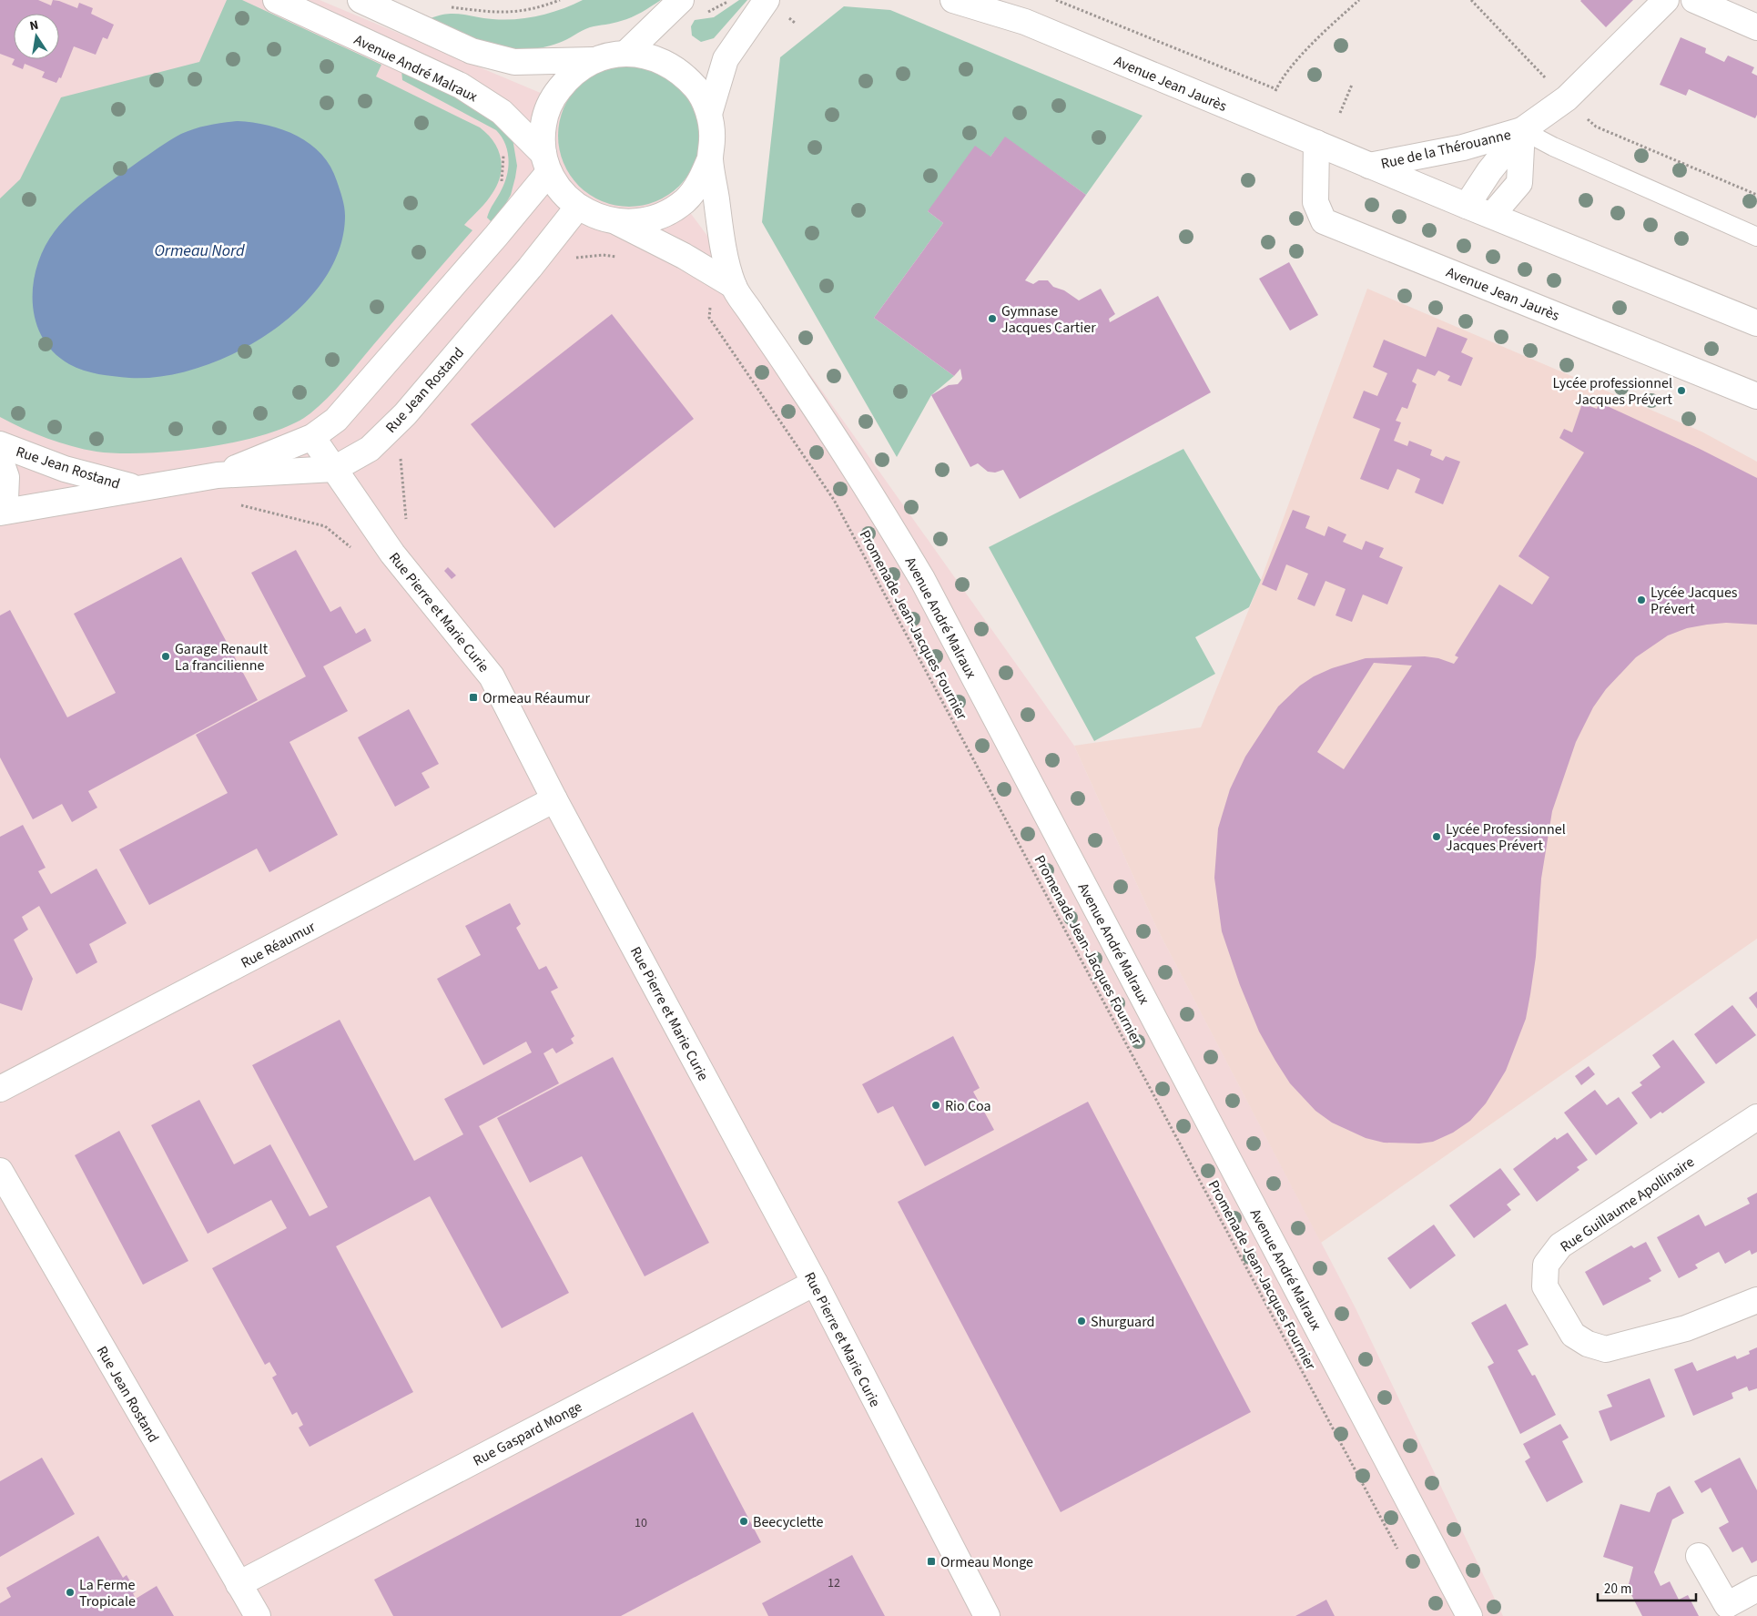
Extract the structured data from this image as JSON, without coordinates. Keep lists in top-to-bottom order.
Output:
{
  "streets": {
    "street": [
      "Avenue André Malraux",
      "Avenue Jean Jaurès",
      "Rue de la Thérouanne",
      "Rue Jean Rostand",
      "Rue Pierre et Marie Curie",
      "Rue Réaumur",
      "Rue Guillaume Apollinaire",
      "Rue Gaspard Monge"
    ],
    "path": ["Promenade Jean-Jacques Fournier"]
  },
  "crossings": [
    ["Avenue André Malraux", "Rue Jean Rostand"],
    ["Avenue Jean Jaurès", "Rue de la Thérouanne"],
    ["Rue Jean Rostand", "Rue Pierre et Marie Curie"],
    ["Rue Jean Rostand", "Rue Gaspard Monge"],
    ["Rue Pierre et Marie Curie", "Rue Réaumur"],
    ["Rue Pierre et Marie Curie", "Rue Gaspard Monge"]
  ],
  "water": ["Ormeau Nord"],
  "places": {
    "other": [
      "Gymnase Jacques Cartier",
      "Lycée professionnel Jacques Prévert",
      "Lycée Jacques Prévert",
      "Garage Renault La francilienne",
      "Lycée Professionnel Jacques Prévert",
      "Rio Coa",
      "Shurguard",
      "Beecyclette",
      "La Ferme Tropicale"
    ],
    "transit": ["Ormeau Réaumur", "Ormeau Monge"]
  },
  "house_numbers": ["10", "12"],
  "scale_bar": "20 m",
  "north": "top"
}
